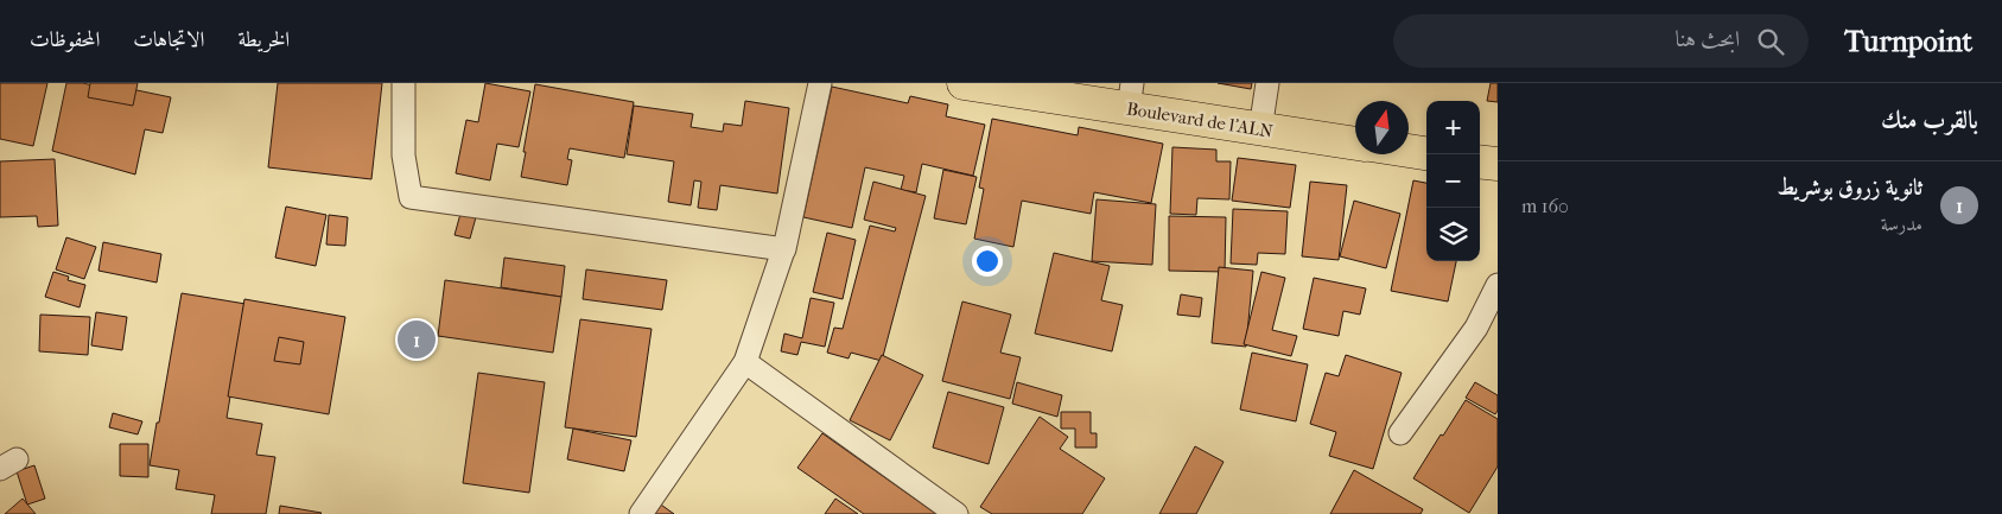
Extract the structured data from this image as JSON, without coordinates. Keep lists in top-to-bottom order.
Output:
{
  "streets": {
    "main road": ["Boulevard de l'ALN"]
  },
  "north": "top",
  "page": {
    "header": "Turnpoint",
    "search": "ابحث هنا",
    "nav": ["الخريطة", "الاتجاهات", "المحفوظات"],
    "heading": "بالقرب منك",
    "map_buttons": ["+", "−"],
    "list": [
      {
        "mark": "1",
        "name": "ثانوية زروق بوشريط",
        "note": "مدرسة",
        "value": "160 m"
      }
    ],
    "pins": "1"
  }
}
